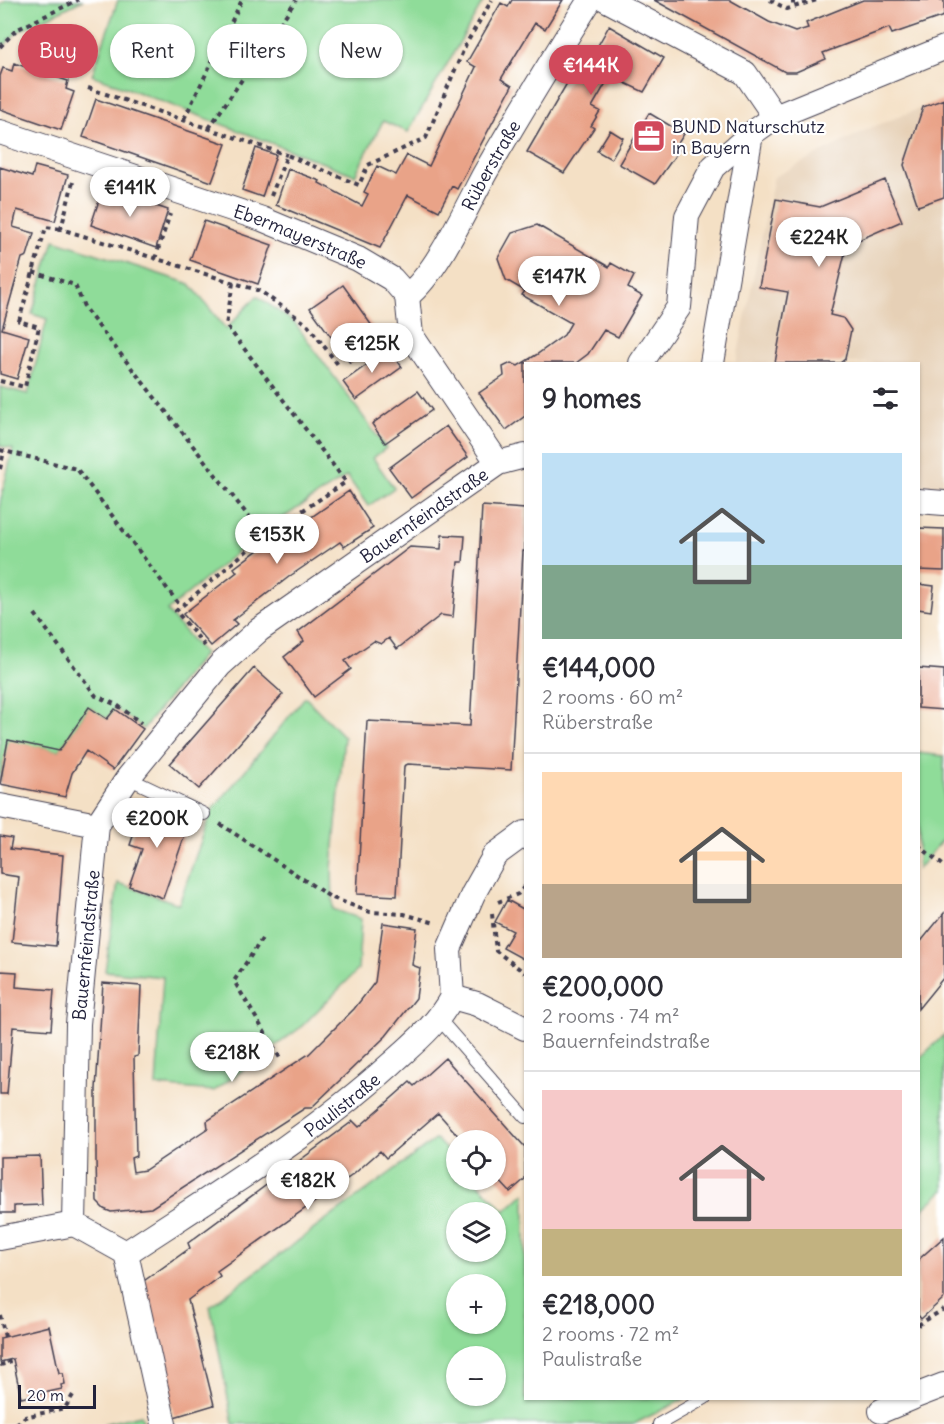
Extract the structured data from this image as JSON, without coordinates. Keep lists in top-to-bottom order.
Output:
{
  "streets": {
    "street": [
      "Rüberstraße",
      "Ebermayerstraße",
      "Bauernfeindstraße",
      "Paulistraße"
    ]
  },
  "crossings": [
    ["Rüberstraße", "Ebermayerstraße"]
  ],
  "places": {
    "office": ["BUND Naturschutz in Bayern"]
  },
  "scale_bar": "20 m",
  "page": {
    "chip": [
      "Buy",
      "Rent",
      "Filters",
      "New"
    ],
    "price": [
      "€144K",
      "€141K",
      "€224K",
      "€147K",
      "€125K",
      "€153K",
      "€200K",
      "€218K",
      "€182K"
    ],
    "heading": "9 homes",
    "list": [
      {
        "name": "€144,000",
        "note": "2 rooms · 60 m² · Rüberstraße"
      },
      {
        "name": "€200,000",
        "note": "2 rooms · 74 m² · Bauernfeindstraße"
      },
      {
        "name": "€218,000",
        "note": "2 rooms · 72 m² · Paulistraße"
      }
    ],
    "map_buttons": ["+", "−"],
    "scale": "20 m"
  }
}
